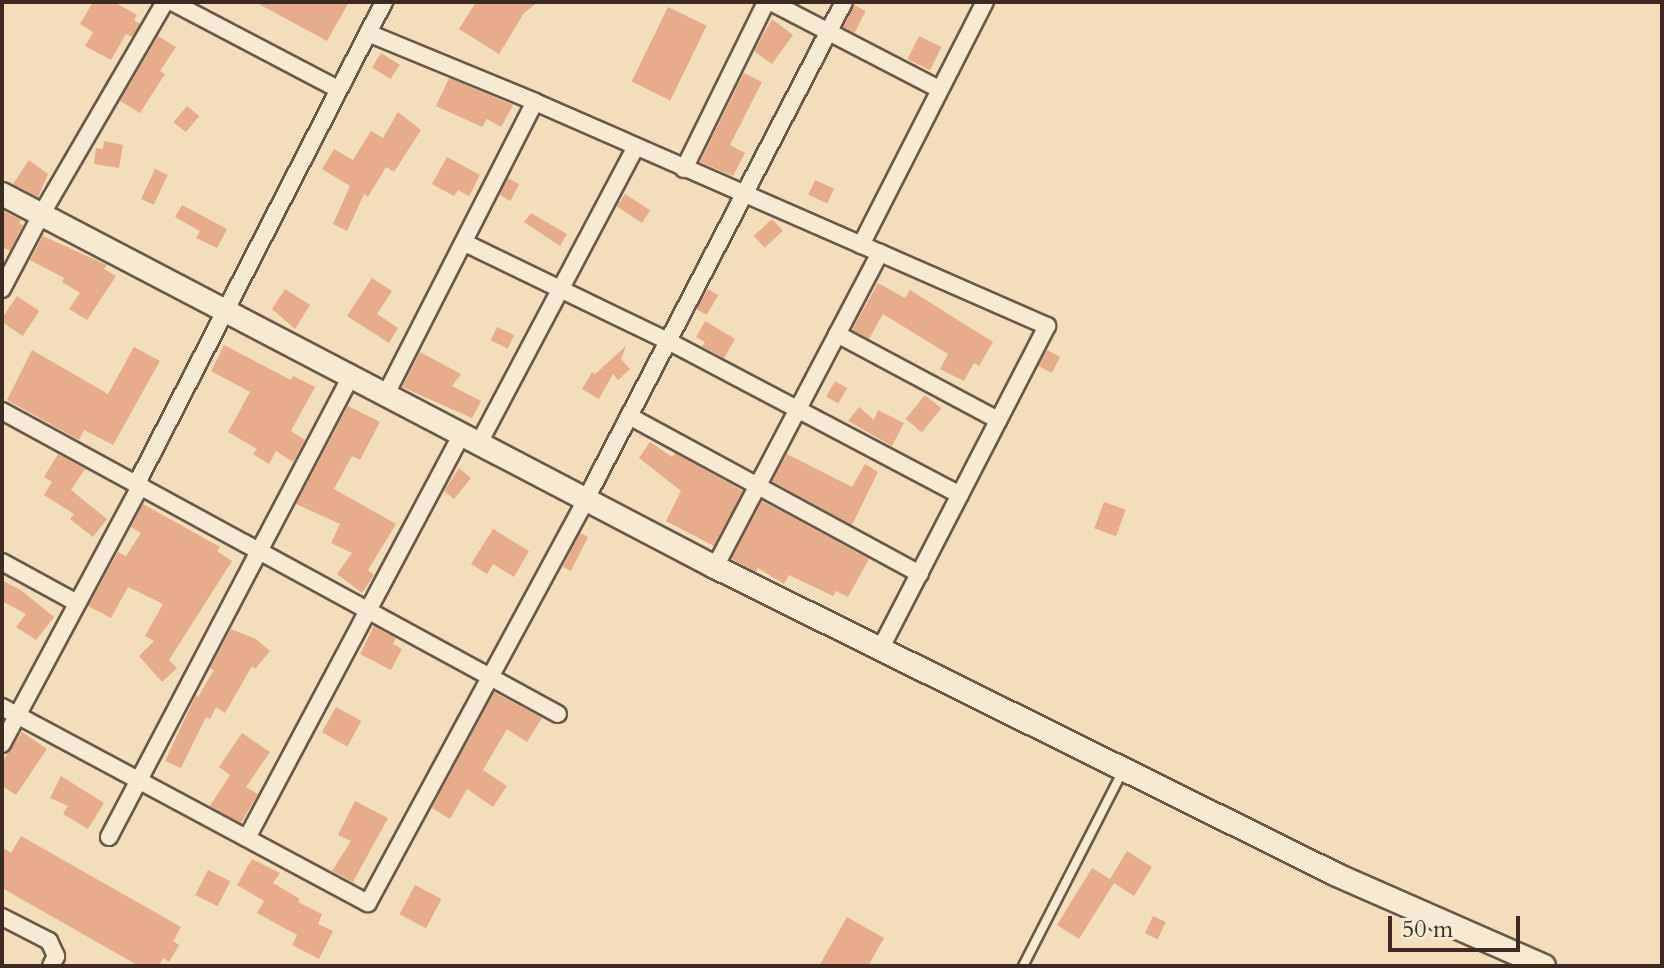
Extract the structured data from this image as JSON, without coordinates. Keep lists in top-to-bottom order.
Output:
{
  "scale_bar": "50 m"
}
